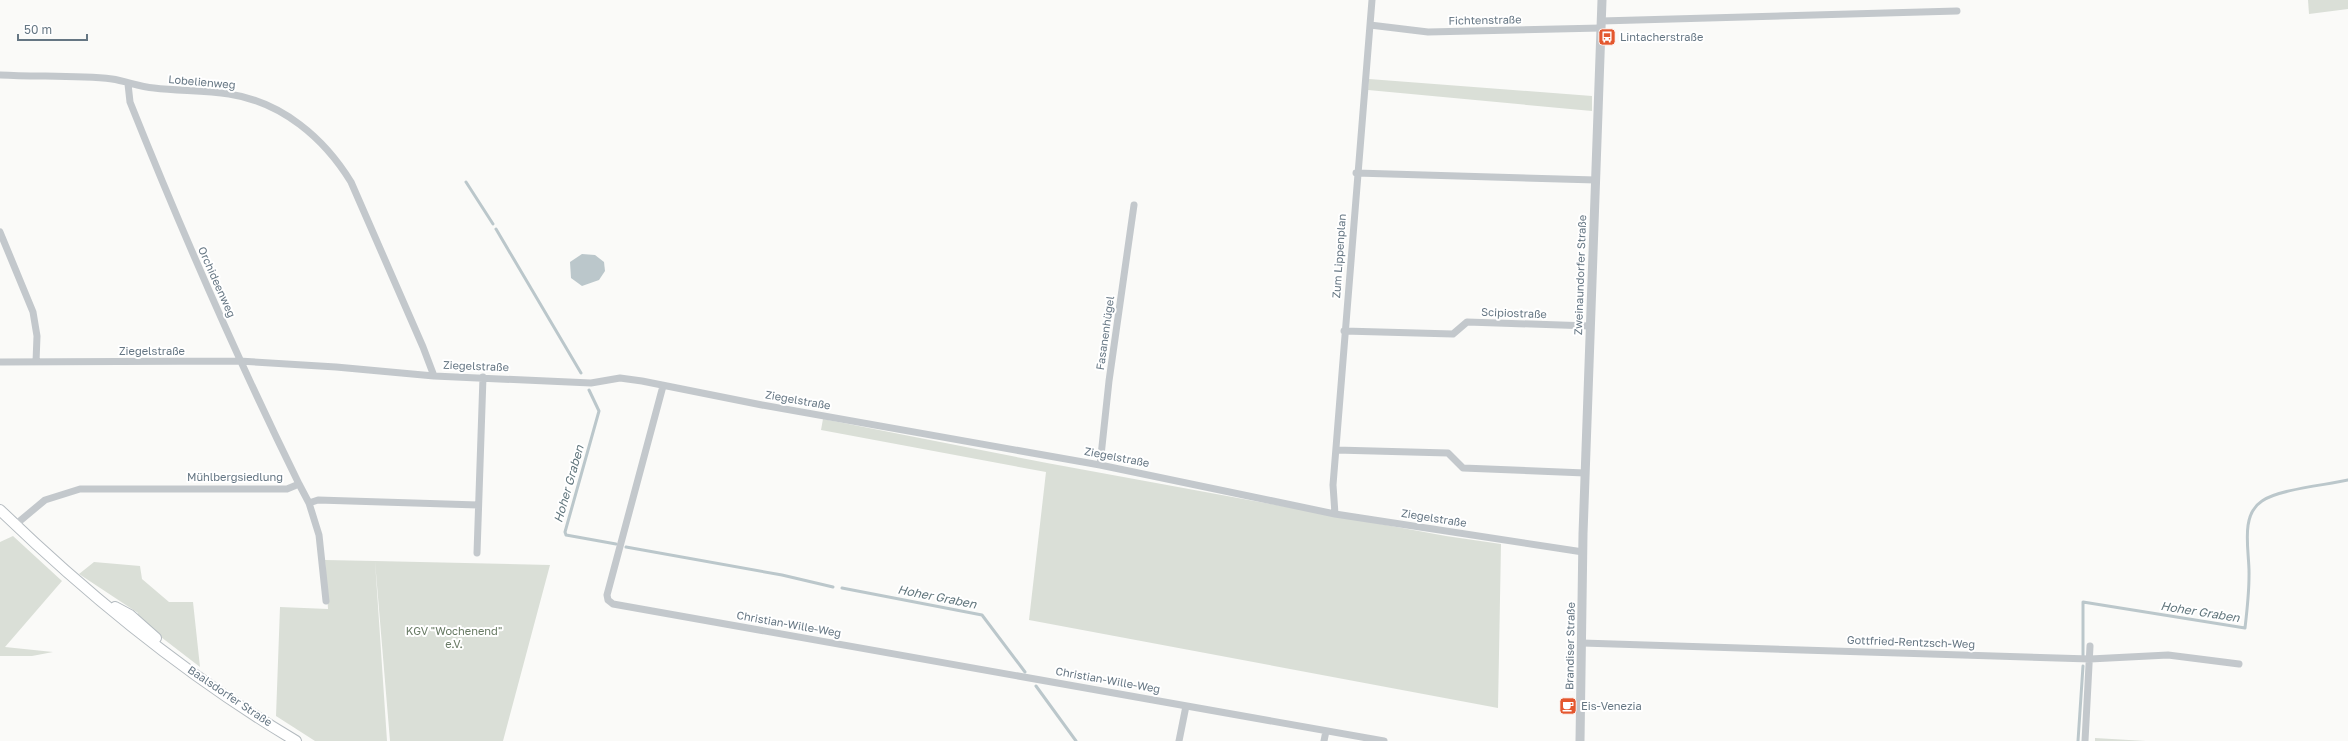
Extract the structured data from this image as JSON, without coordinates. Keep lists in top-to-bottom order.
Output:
{
  "streets": {
    "main road": ["Baalsdorfer Straße"],
    "street": [
      "Fichtenstraße",
      "Lobelienweg",
      "Zum Lippenplan",
      "Zweinaundorfer Straße",
      "Orchideenweg",
      "Scipiostraße",
      "Fasanenhügel",
      "Ziegelstraße",
      "Mühlbergsiedlung",
      "Christian-Wille-Weg",
      "Gottfried-Rentzsch-Weg",
      "Brandiser Straße"
    ]
  },
  "crossings": [
    ["Fichtenstraße", "Zum Lippenplan"],
    ["Fichtenstraße", "Zweinaundorfer Straße"],
    ["Lobelienweg", "Orchideenweg"],
    ["Lobelienweg", "Ziegelstraße"],
    ["Zum Lippenplan", "Scipiostraße"],
    ["Zum Lippenplan", "Ziegelstraße"],
    ["Zweinaundorfer Straße", "Scipiostraße"],
    ["Zweinaundorfer Straße", "Ziegelstraße"],
    ["Zweinaundorfer Straße", "Brandiser Straße"],
    ["Orchideenweg", "Ziegelstraße"],
    ["Orchideenweg", "Mühlbergsiedlung"],
    ["Fasanenhügel", "Ziegelstraße"],
    ["Ziegelstraße", "Christian-Wille-Weg"],
    ["Ziegelstraße", "Brandiser Straße"],
    ["Mühlbergsiedlung", "Baalsdorfer Straße"],
    ["Gottfried-Rentzsch-Weg", "Brandiser Straße"]
  ],
  "water": ["Hoher Graben"],
  "parks": ["KGV \"Wochenend\" e.V."],
  "places": {
    "bus stop": ["Lintacherstraße"],
    "cafe": ["Eis-Venezia"]
  },
  "scale_bar": "50 m"
}
